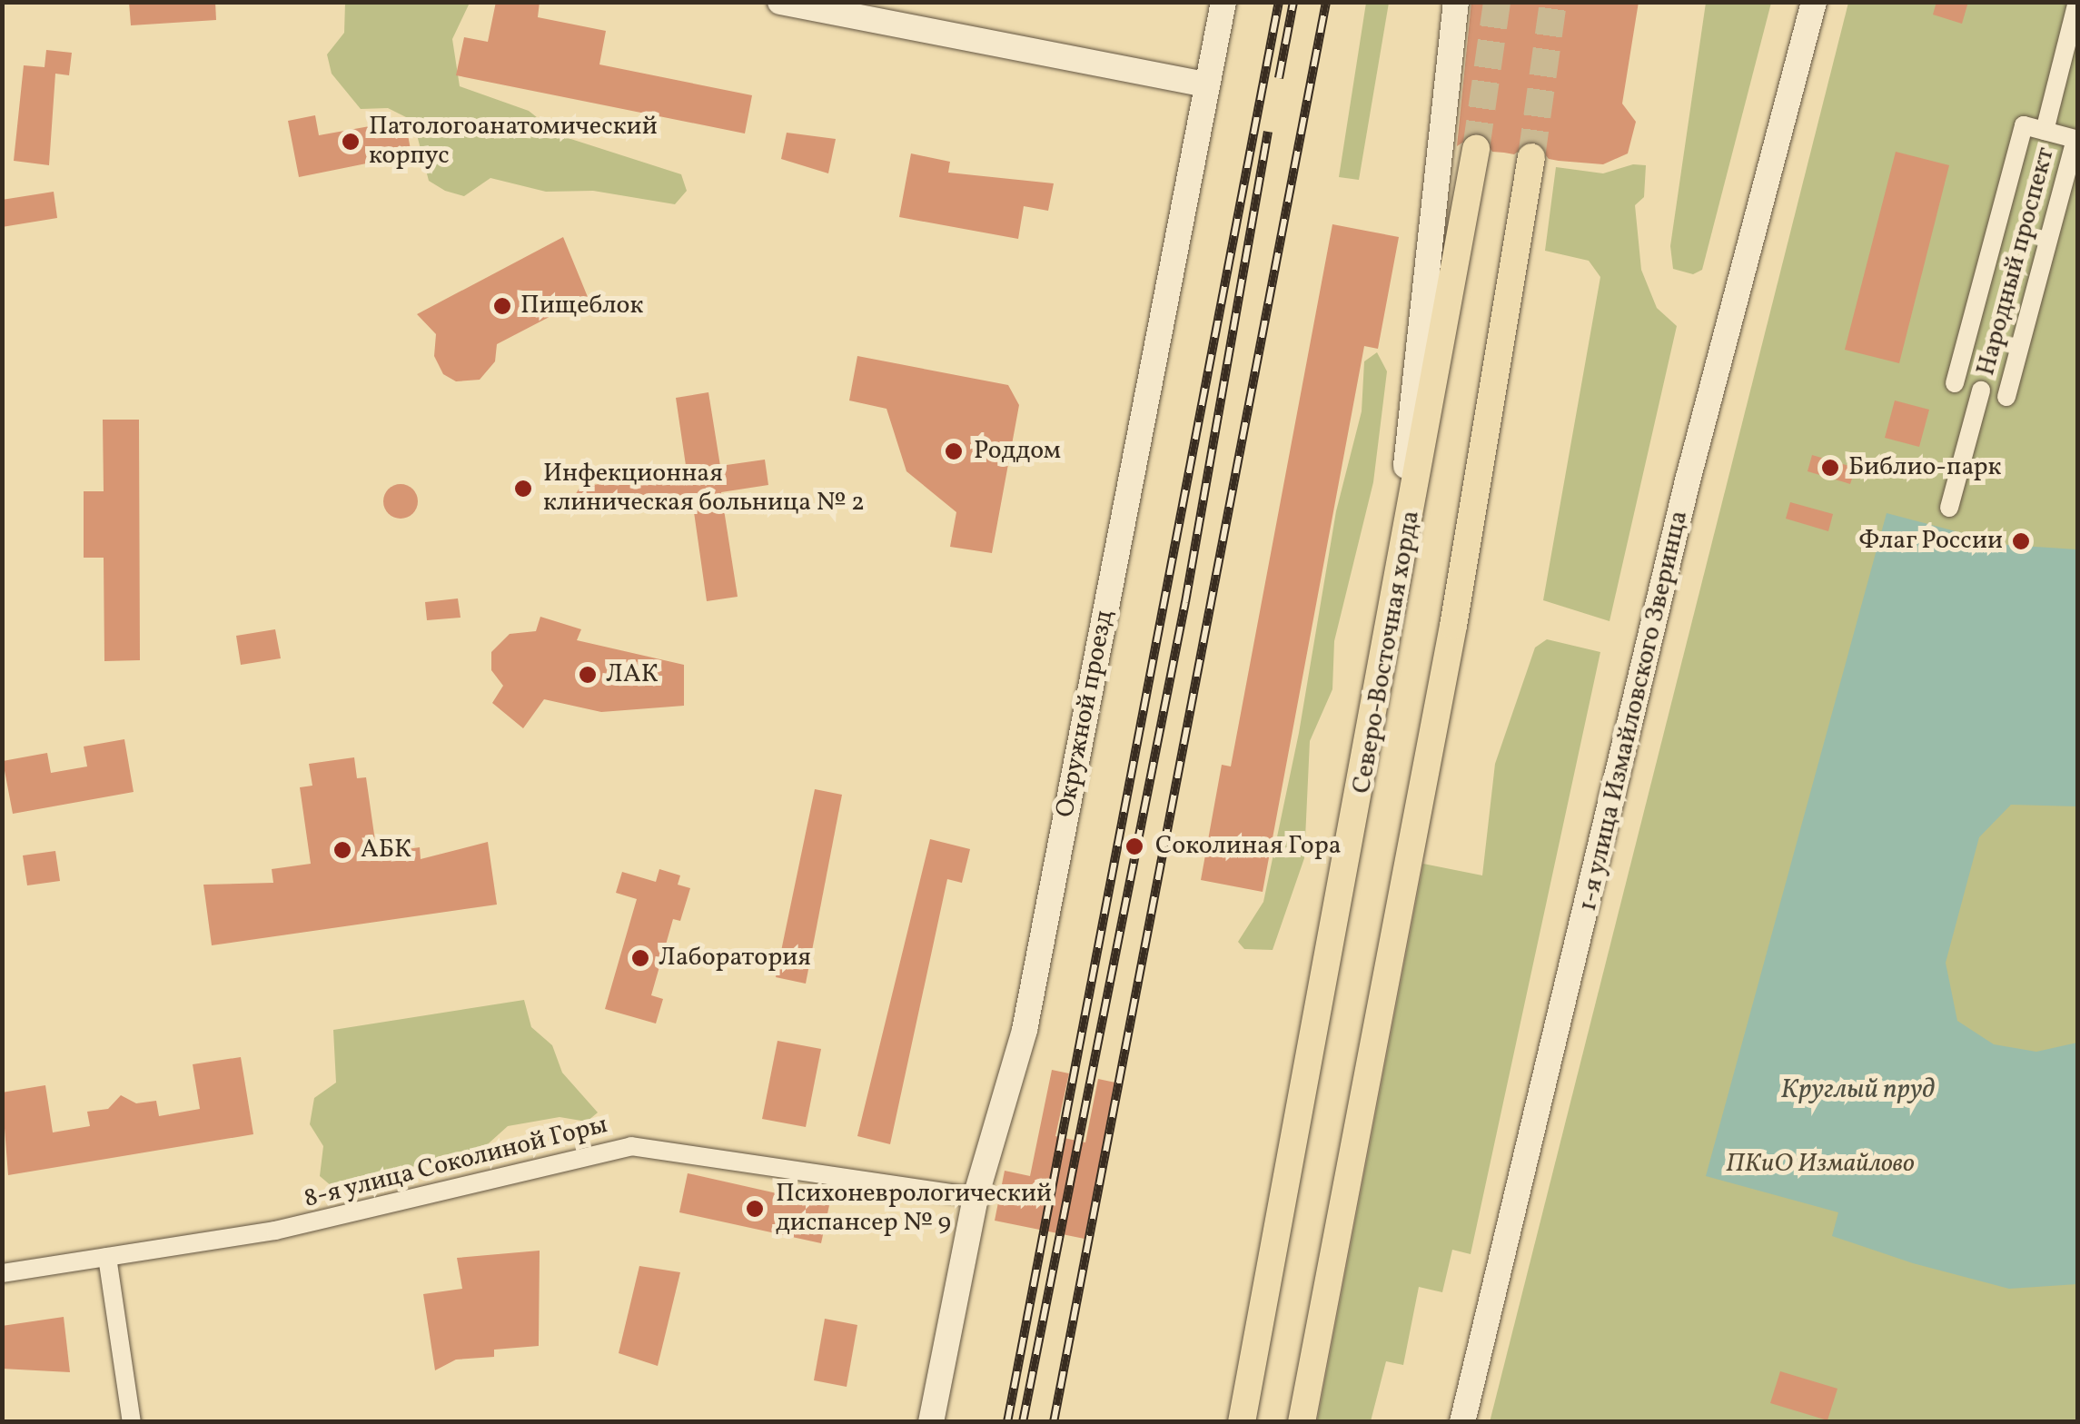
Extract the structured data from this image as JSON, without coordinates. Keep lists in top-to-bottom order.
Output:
{
  "streets": {
    "main road": ["Северо-Восточная хорда"],
    "street": [
      "Народный проспект",
      "1-я улица Измайловского Зверинца",
      "Окружной проезд",
      "8-я улица Соколиной Горы"
    ]
  },
  "crossings": [
    ["Окружной проезд", "8-я улица Соколиной Горы"]
  ],
  "water": ["Круглый пруд"],
  "parks": ["ПКиО Измайлово"],
  "places": [
    "Патологоанатомический корпус",
    "Пищеблок",
    "Роддом",
    "Библио-парк",
    "Инфекционная клиническая больница № 2",
    "Флаг России",
    "ЛАК",
    "Соколиная Гора",
    "АБК",
    "Лаборатория",
    "Психоневрологический диспансер № 9"
  ]
}
